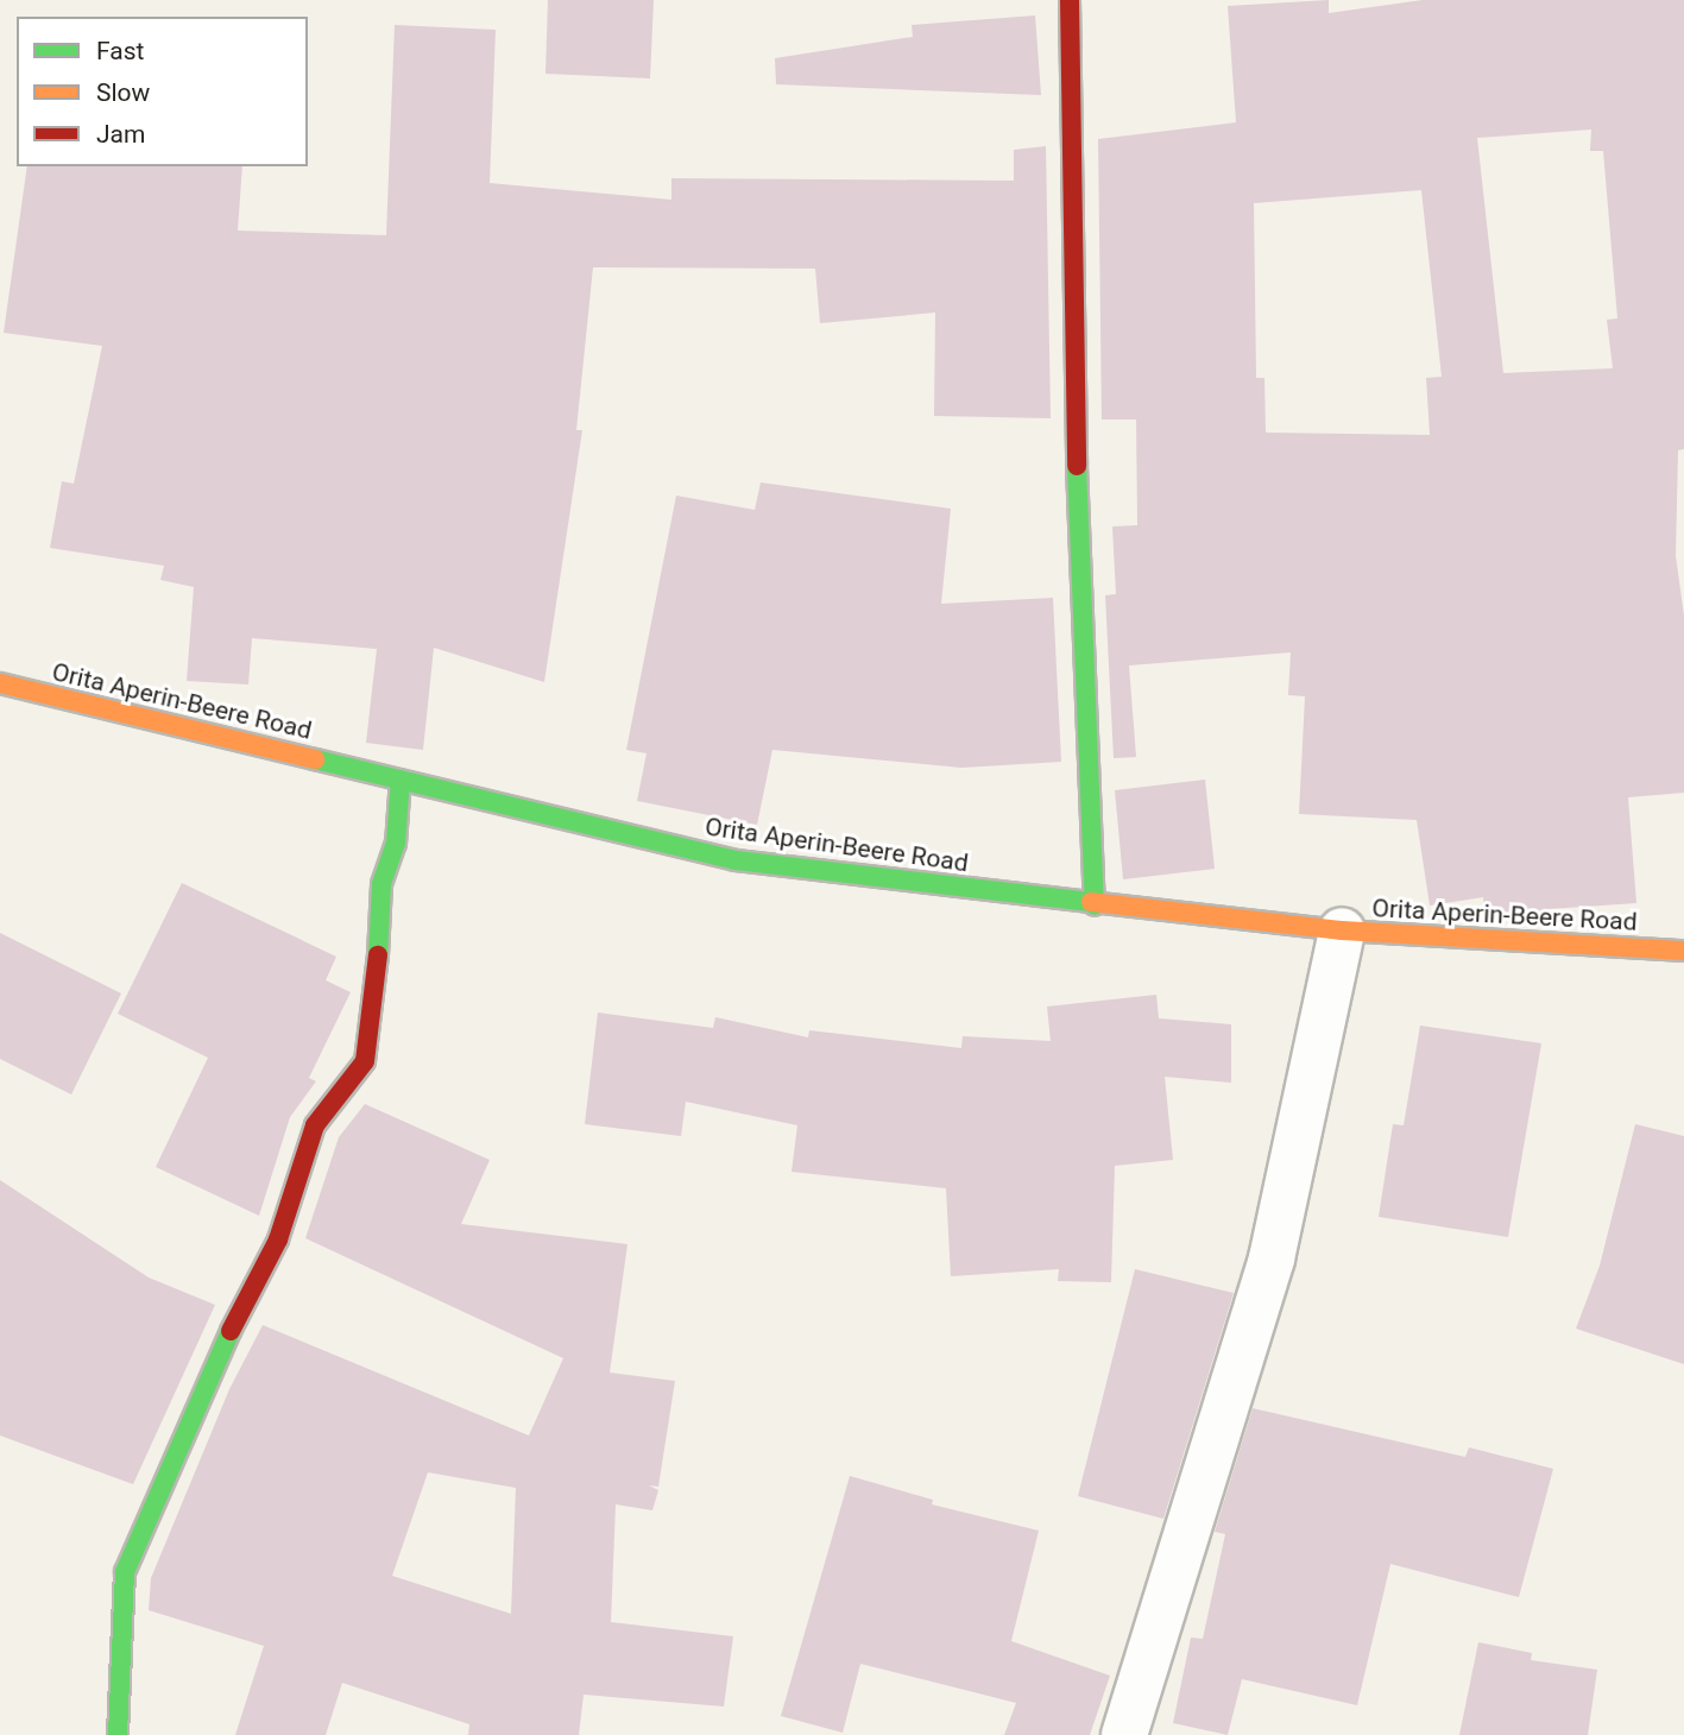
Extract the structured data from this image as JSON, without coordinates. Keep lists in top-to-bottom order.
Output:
{
  "streets": {
    "street": ["Orita Aperin-Beere Road"]
  },
  "legend": ["Fast", "Slow", "Jam"]
}
